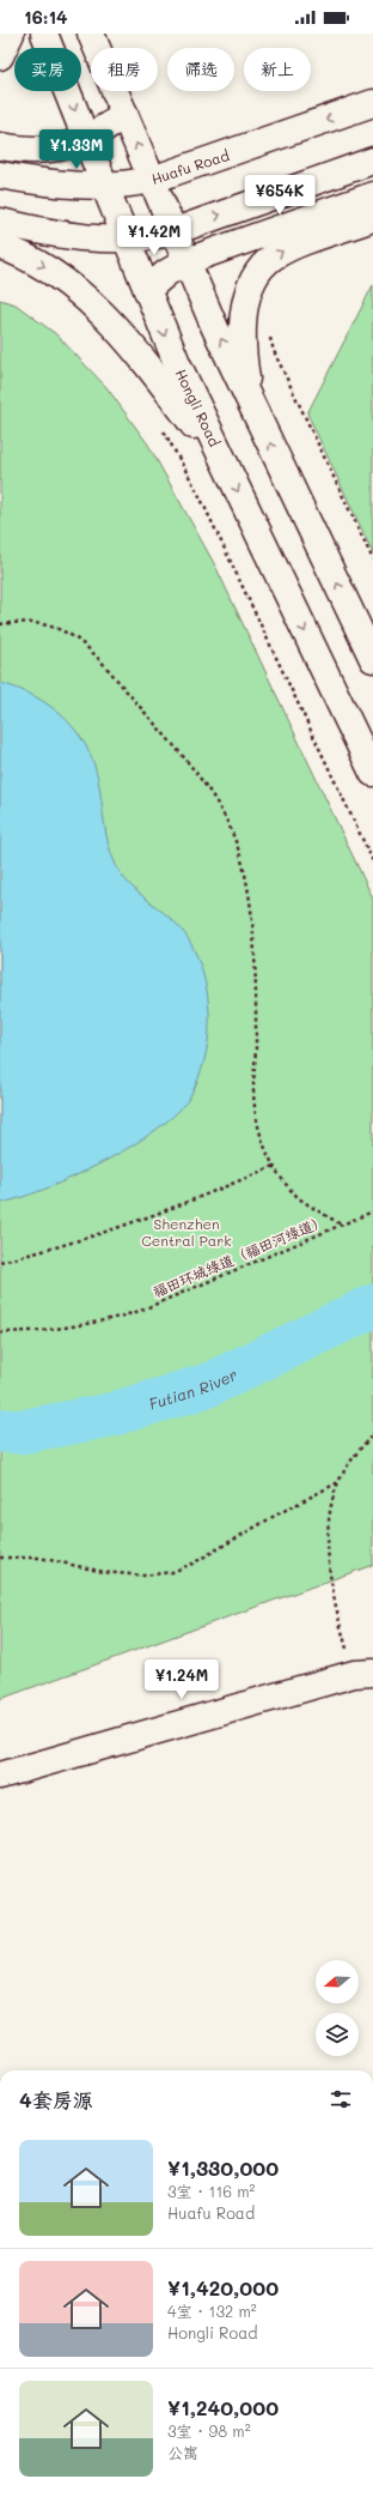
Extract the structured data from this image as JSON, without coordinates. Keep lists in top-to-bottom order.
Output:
{
  "streets": {
    "main road": ["Huafu Road", "Hongli Road"],
    "path": ["福田环城绿道（福田河绿道）"]
  },
  "crossings": [
    ["Huafu Road", "Hongli Road"]
  ],
  "water": ["Futian River"],
  "parks": ["Shenzhen Central Park"],
  "north": "left",
  "page": {
    "status": "16:14",
    "chip": [
      "买房",
      "租房",
      "筛选",
      "新上"
    ],
    "price": [
      "¥1.33M",
      "¥654K",
      "¥1.42M",
      "¥1.24M"
    ],
    "heading": "4套房源",
    "list": [
      {
        "name": "¥1,330,000",
        "note": "3室 · 116 m² · Huafu Road"
      },
      {
        "name": "¥1,420,000",
        "note": "4室 · 132 m² · Hongli Road"
      },
      {
        "name": "¥1,240,000",
        "note": "3室 · 98 m² · 公寓"
      }
    ]
  }
}
